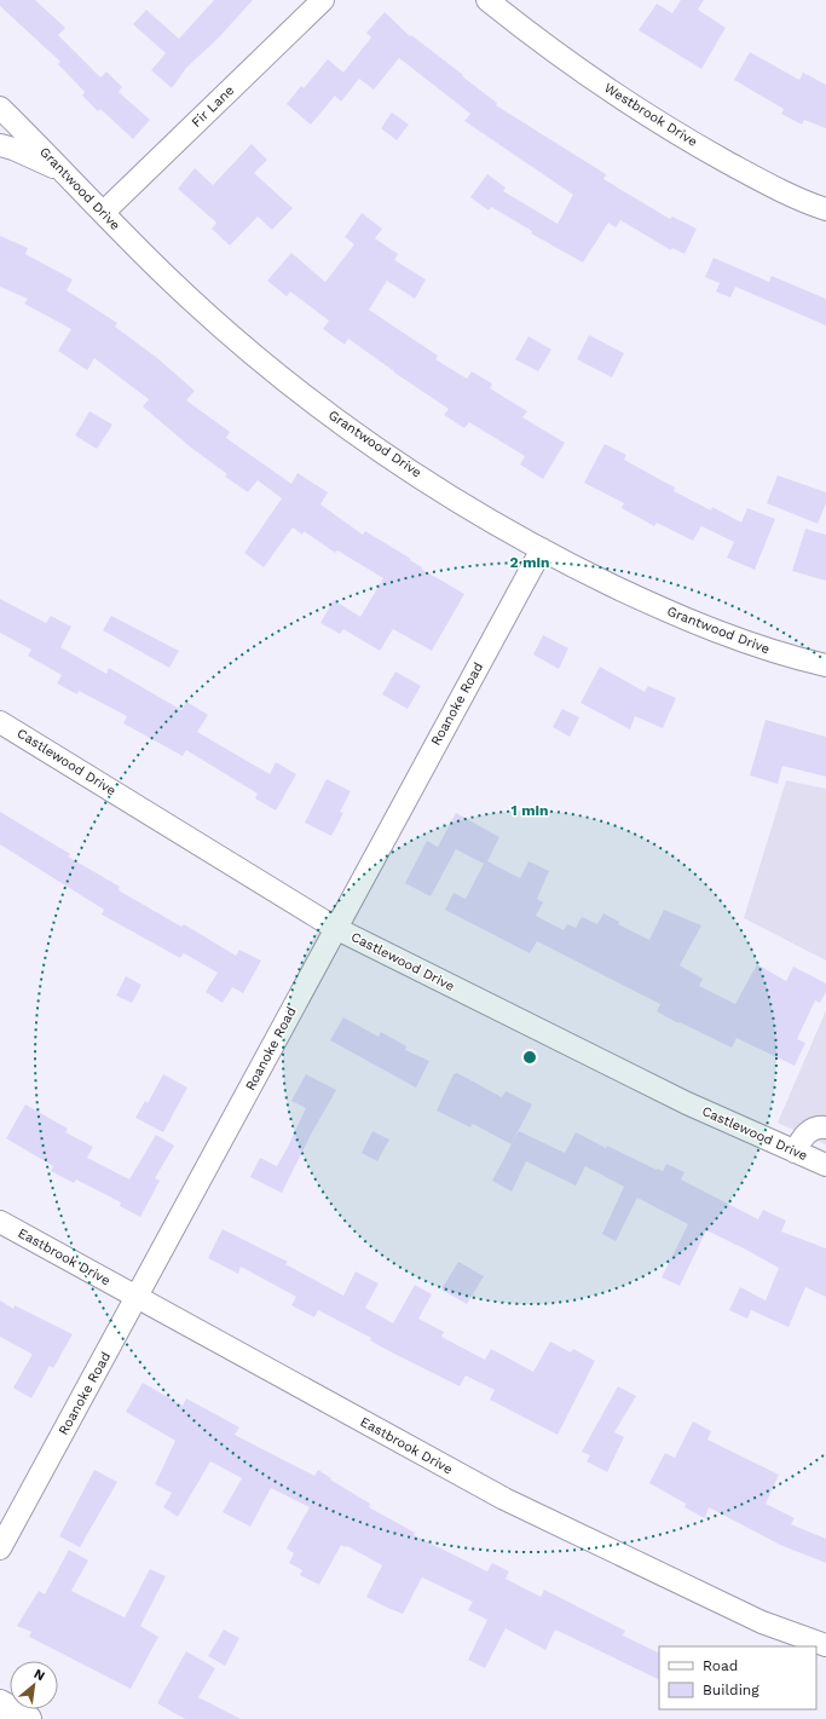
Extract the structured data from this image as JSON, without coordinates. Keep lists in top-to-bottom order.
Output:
{
  "streets": {
    "street": [
      "Fir Lane",
      "Westbrook Drive",
      "Grantwood Drive",
      "Roanoke Road",
      "Castlewood Drive",
      "Eastbrook Drive"
    ]
  },
  "crossings": [
    ["Fir Lane", "Grantwood Drive"],
    ["Grantwood Drive", "Roanoke Road"],
    ["Roanoke Road", "Castlewood Drive"],
    ["Roanoke Road", "Eastbrook Drive"]
  ],
  "legend": ["Road", "Building"],
  "north": "top right",
  "rings": ["2 min", "1 min"]
}
